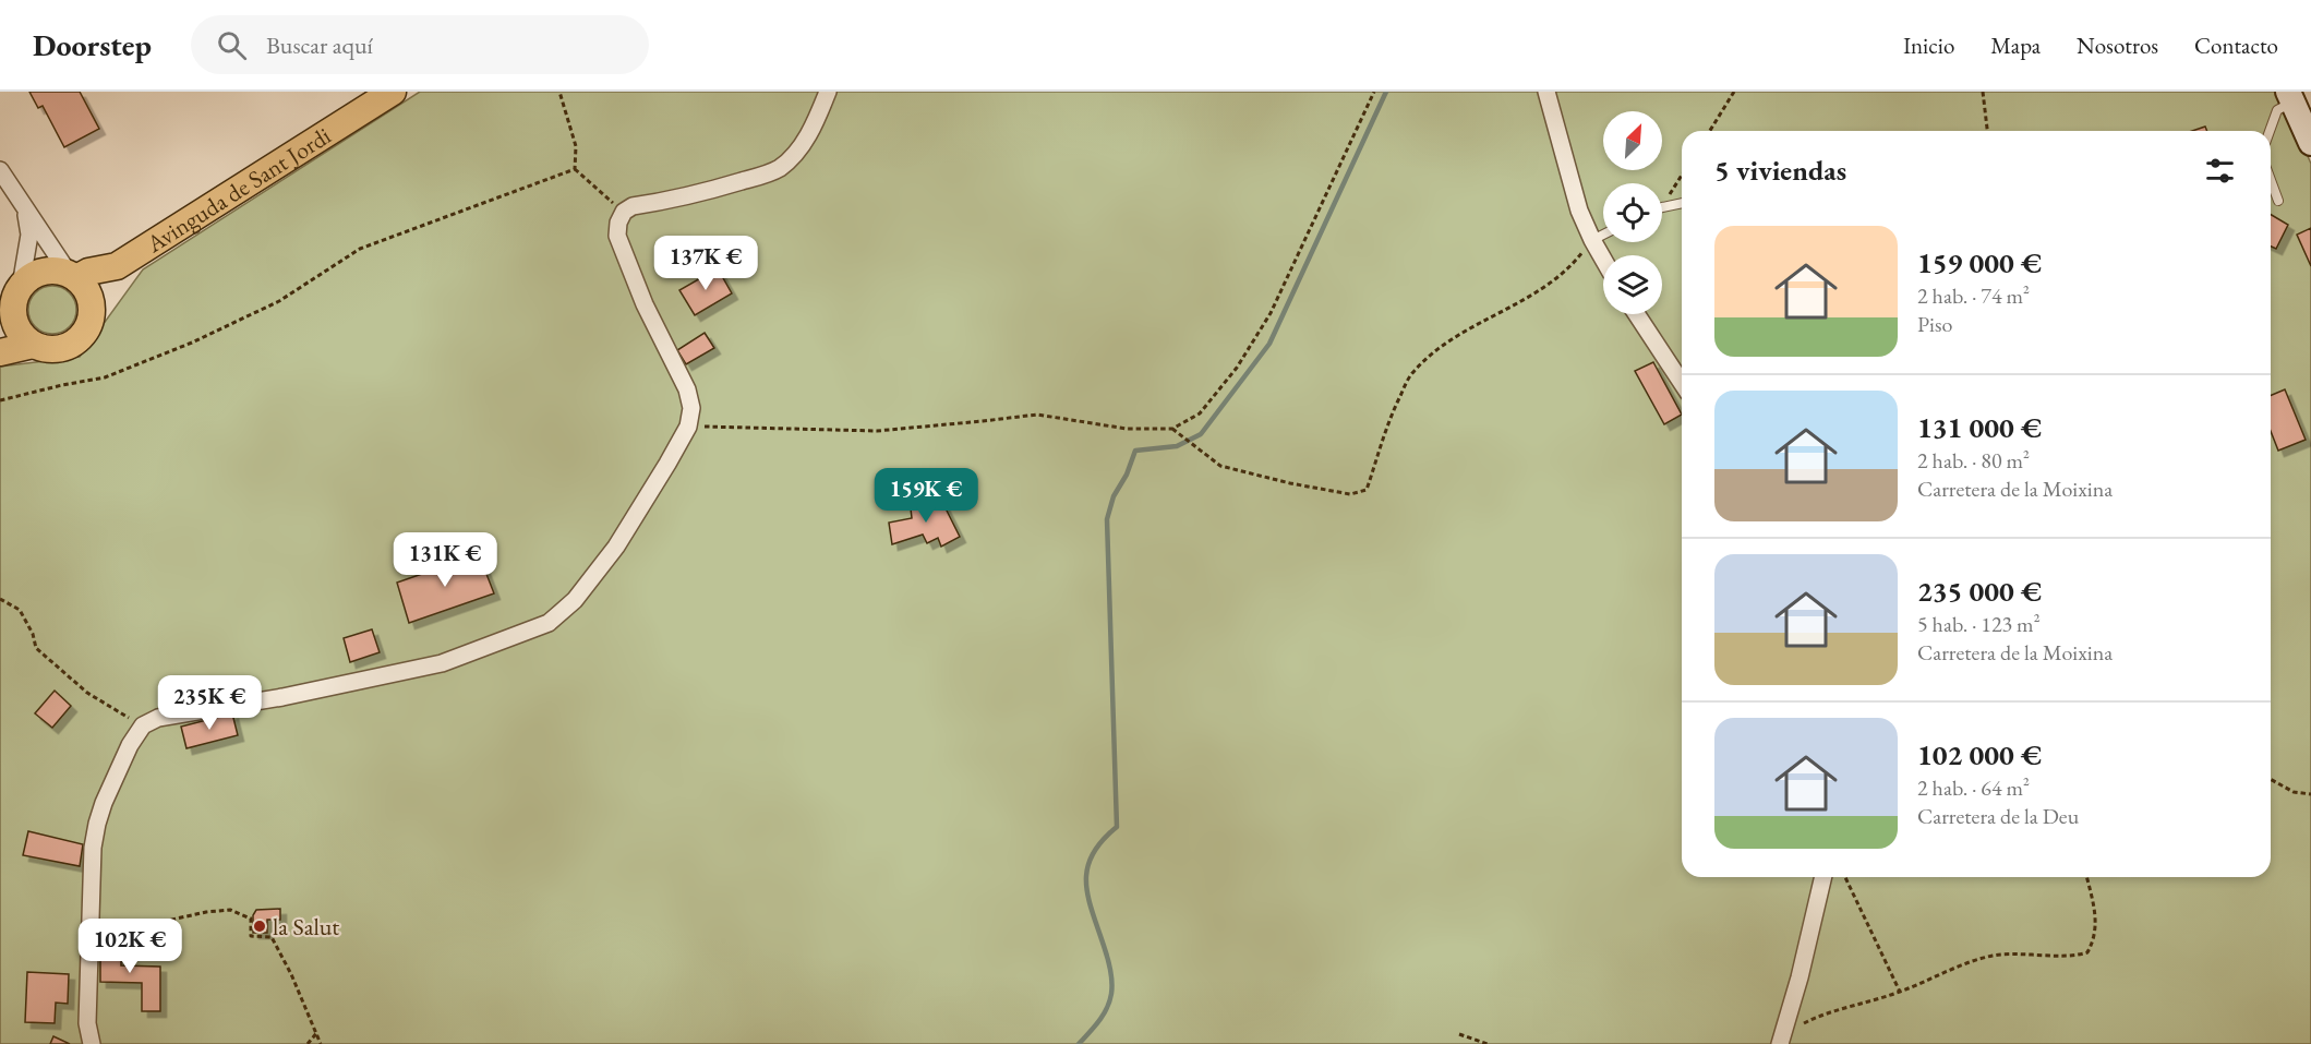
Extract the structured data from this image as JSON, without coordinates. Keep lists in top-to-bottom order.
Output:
{
  "streets": {
    "main road": ["Avinguda de Sant Jordi"]
  },
  "places": ["la Salut"],
  "north": "top right",
  "page": {
    "header": "Doorstep",
    "search": "Buscar aquí",
    "nav": [
      "Inicio",
      "Mapa",
      "Nosotros",
      "Contacto"
    ],
    "heading": "5 viviendas",
    "list": [
      {
        "name": "159 000 €",
        "note": "2 hab. · 74 m² · Piso"
      },
      {
        "name": "131 000 €",
        "note": "2 hab. · 80 m² · Carretera de la Moixina"
      },
      {
        "name": "235 000 €",
        "note": "5 hab. · 123 m² · Carretera de la Moixina"
      },
      {
        "name": "102 000 €",
        "note": "2 hab. · 64 m² · Carretera de la Deu"
      }
    ],
    "price": [
      "137K €",
      "159K €",
      "131K €",
      "235K €",
      "102K €"
    ]
  }
}
